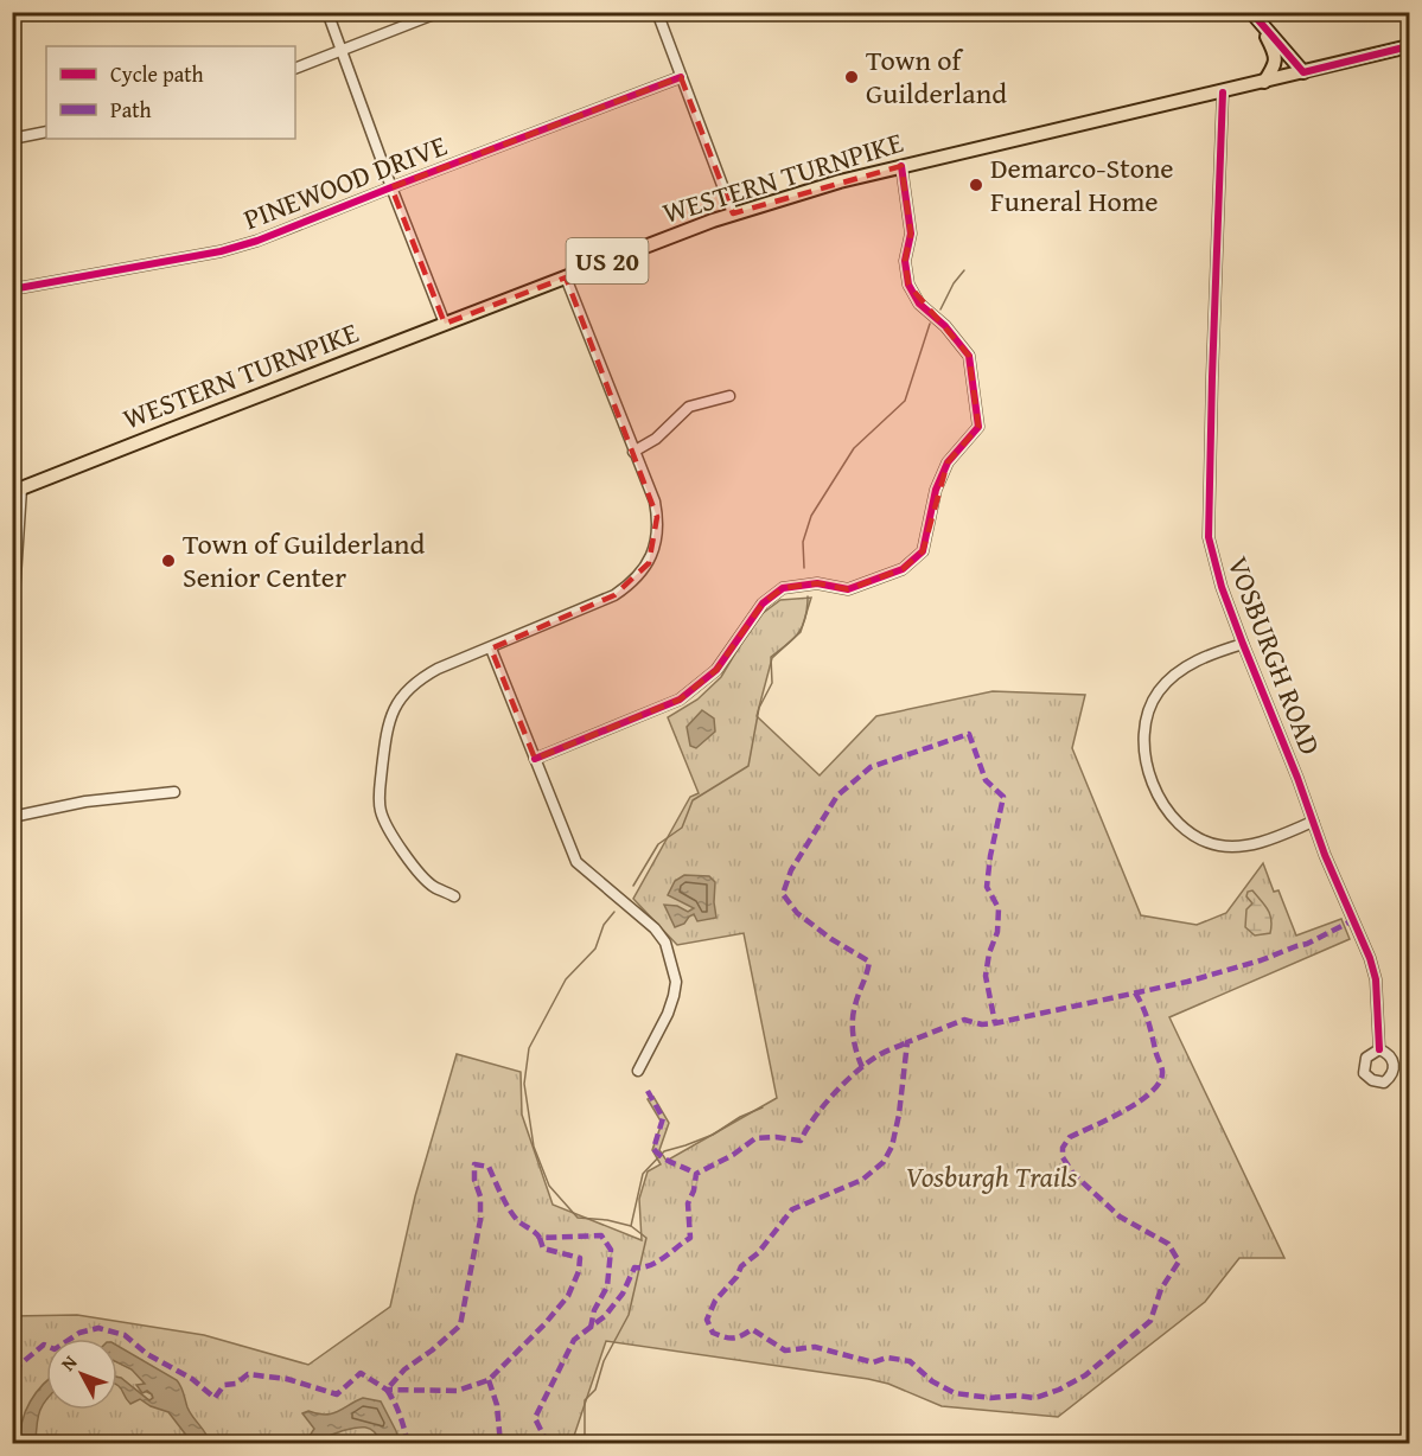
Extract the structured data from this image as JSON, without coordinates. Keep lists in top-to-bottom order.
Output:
{
  "streets": {
    "main road": ["WESTERN TURNPIKE", "US 20"],
    "street": ["PINEWOOD DRIVE", "VOSBURGH ROAD"]
  },
  "crossings": [
    ["WESTERN TURNPIKE", "US 20"],
    ["WESTERN TURNPIKE", "VOSBURGH ROAD"],
    ["US 20", "VOSBURGH ROAD"]
  ],
  "parks": ["Vosburgh Trails"],
  "places": ["Town of Guilderland", "Demarco-Stone Funeral Home", "Town of Guilderland Senior Center"],
  "legend": ["Cycle path", "Path"],
  "north": "top left"
}
